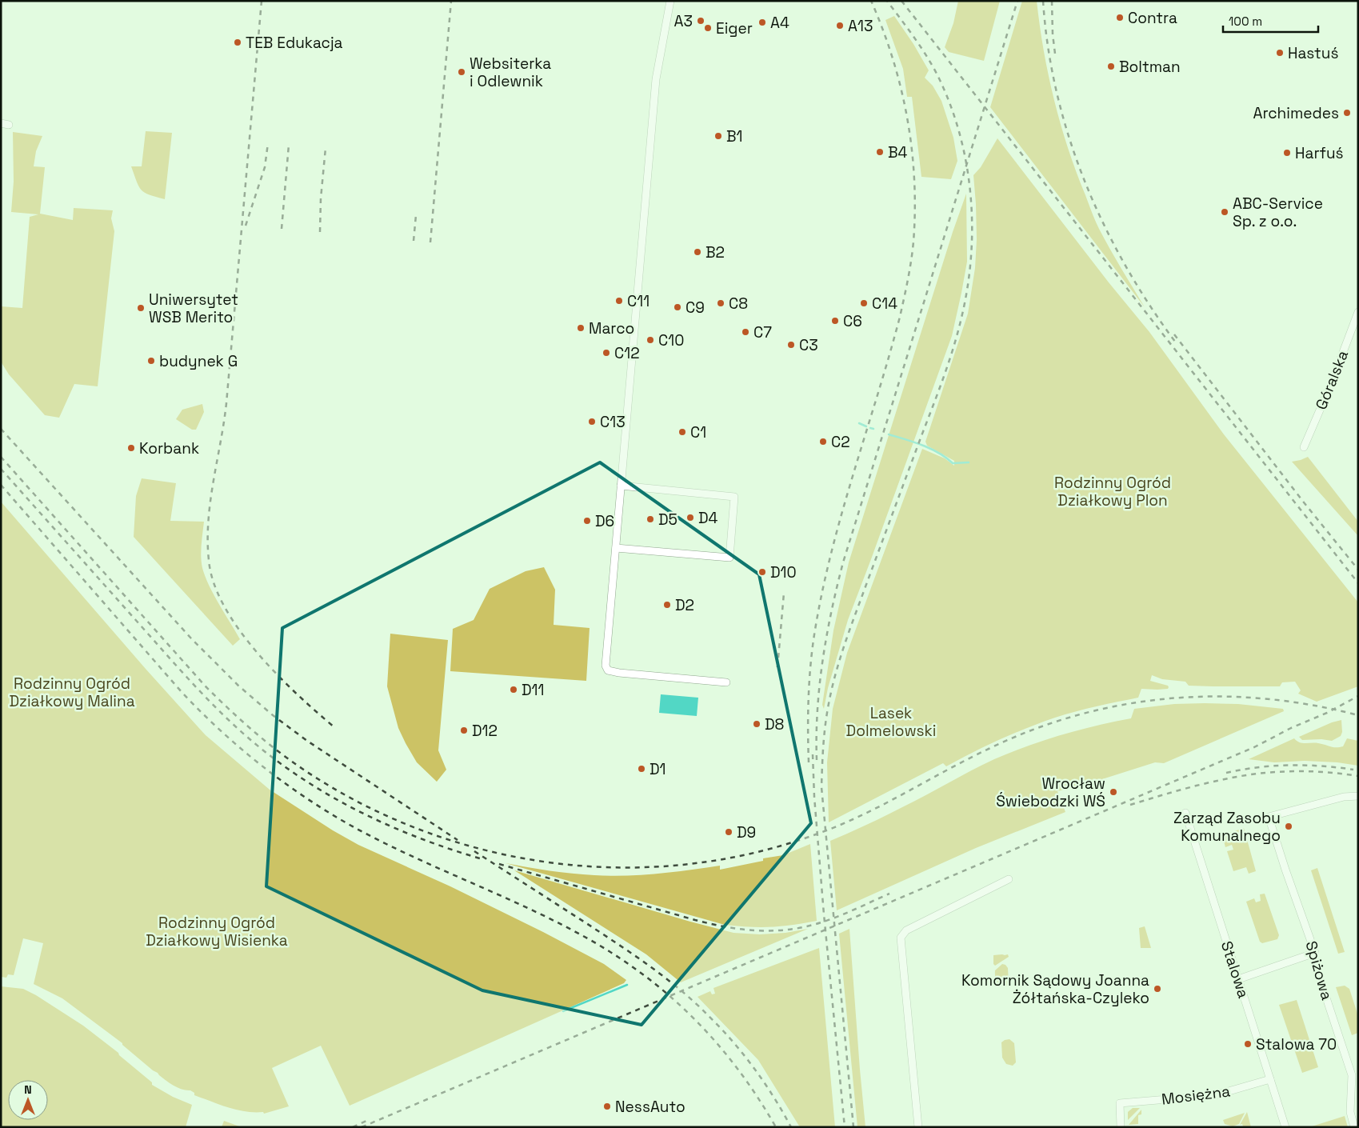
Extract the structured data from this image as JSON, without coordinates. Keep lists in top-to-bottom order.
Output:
{
  "streets": {
    "street": [
      "Góralska",
      "Stalowa",
      "Spiżowa",
      "Mosiężna"
    ]
  },
  "crossings": [
    ["Stalowa", "Mosiężna"]
  ],
  "parks": [
    "Rodzinny Ogród Działkowy Plon",
    "Rodzinny Ogród Działkowy Malina",
    "Lasek Dolmelowski",
    "Rodzinny Ogród Działkowy Wisienka"
  ],
  "places": [
    "Contra",
    "A3",
    "A4",
    "A13",
    "Eiger",
    "TEB Edukacja",
    "Hastuś",
    "Boltman",
    "Websiterka i Odlewnik",
    "Archimedes",
    "B1",
    "B4",
    "Harfuś",
    "ABC-Service Sp. z o.o.",
    "B2",
    "C11",
    "C8",
    "C14",
    "C9",
    "Uniwersytet WSB Merito",
    "C6",
    "Marco",
    "C7",
    "C10",
    "C3",
    "C12",
    "budynek G",
    "C13",
    "C1",
    "C2",
    "Korbank",
    "D4",
    "D5",
    "D6",
    "D10",
    "D2",
    "D11",
    "D8",
    "D12",
    "D1",
    "Wrocław Świebodzki WŚ",
    "Zarząd Zasobu Komunalnego",
    "D9",
    "Komornik Sądowy Joanna Żółtańska-Czyleko",
    "Stalowa 70",
    "NessAuto"
  ],
  "scale_bar": "100 m",
  "north": "top"
}
